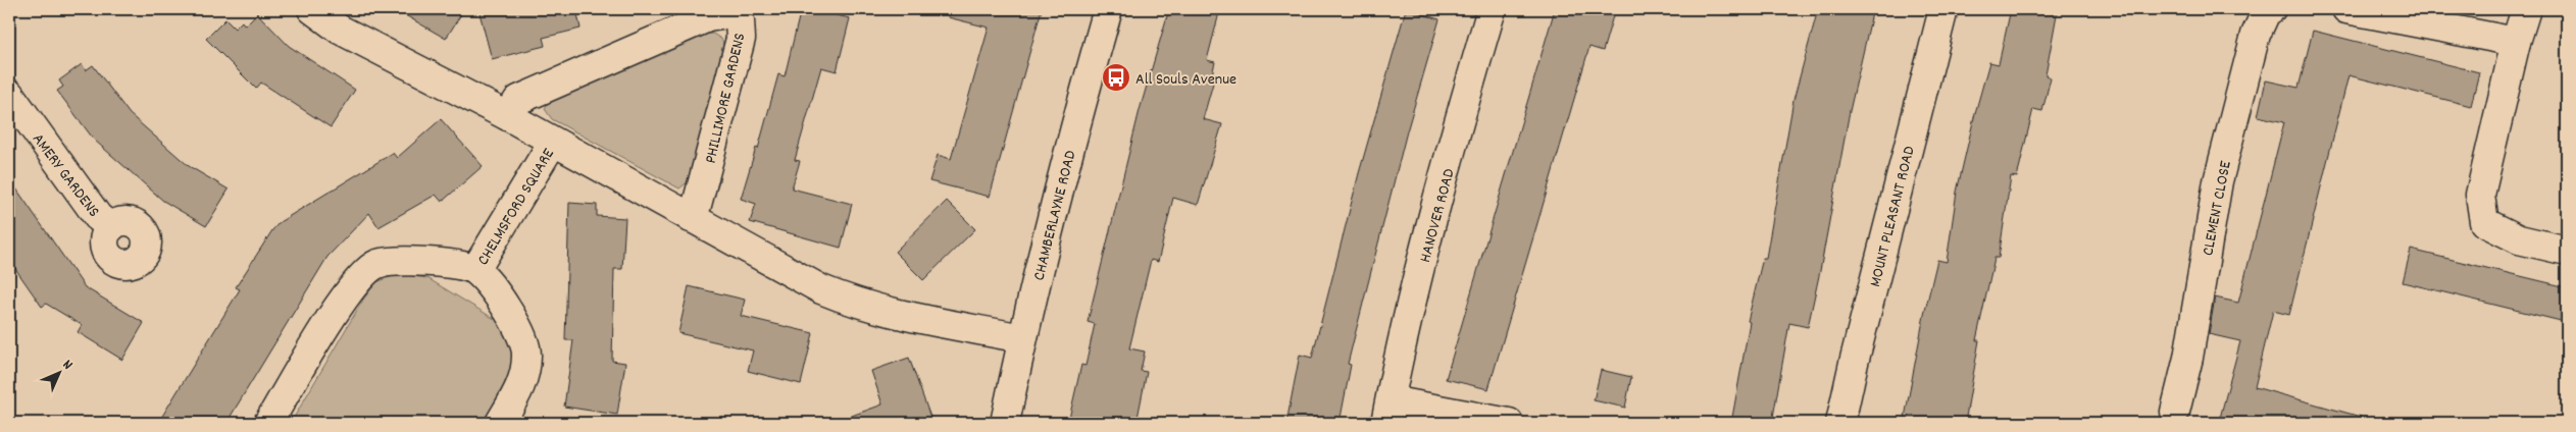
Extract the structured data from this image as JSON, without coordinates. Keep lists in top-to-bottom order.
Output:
{
  "streets": {
    "street": [
      "PHILLIMORE GARDENS",
      "AMERY GARDENS",
      "CHELMSFORD SQUARE",
      "CLEMENT CLOSE",
      "CHAMBERLAYNE ROAD",
      "HANOVER ROAD",
      "MOUNT PLEASANT ROAD"
    ]
  },
  "places": {
    "bus stop": ["All Souls Avenue"]
  },
  "north": "top right"
}
